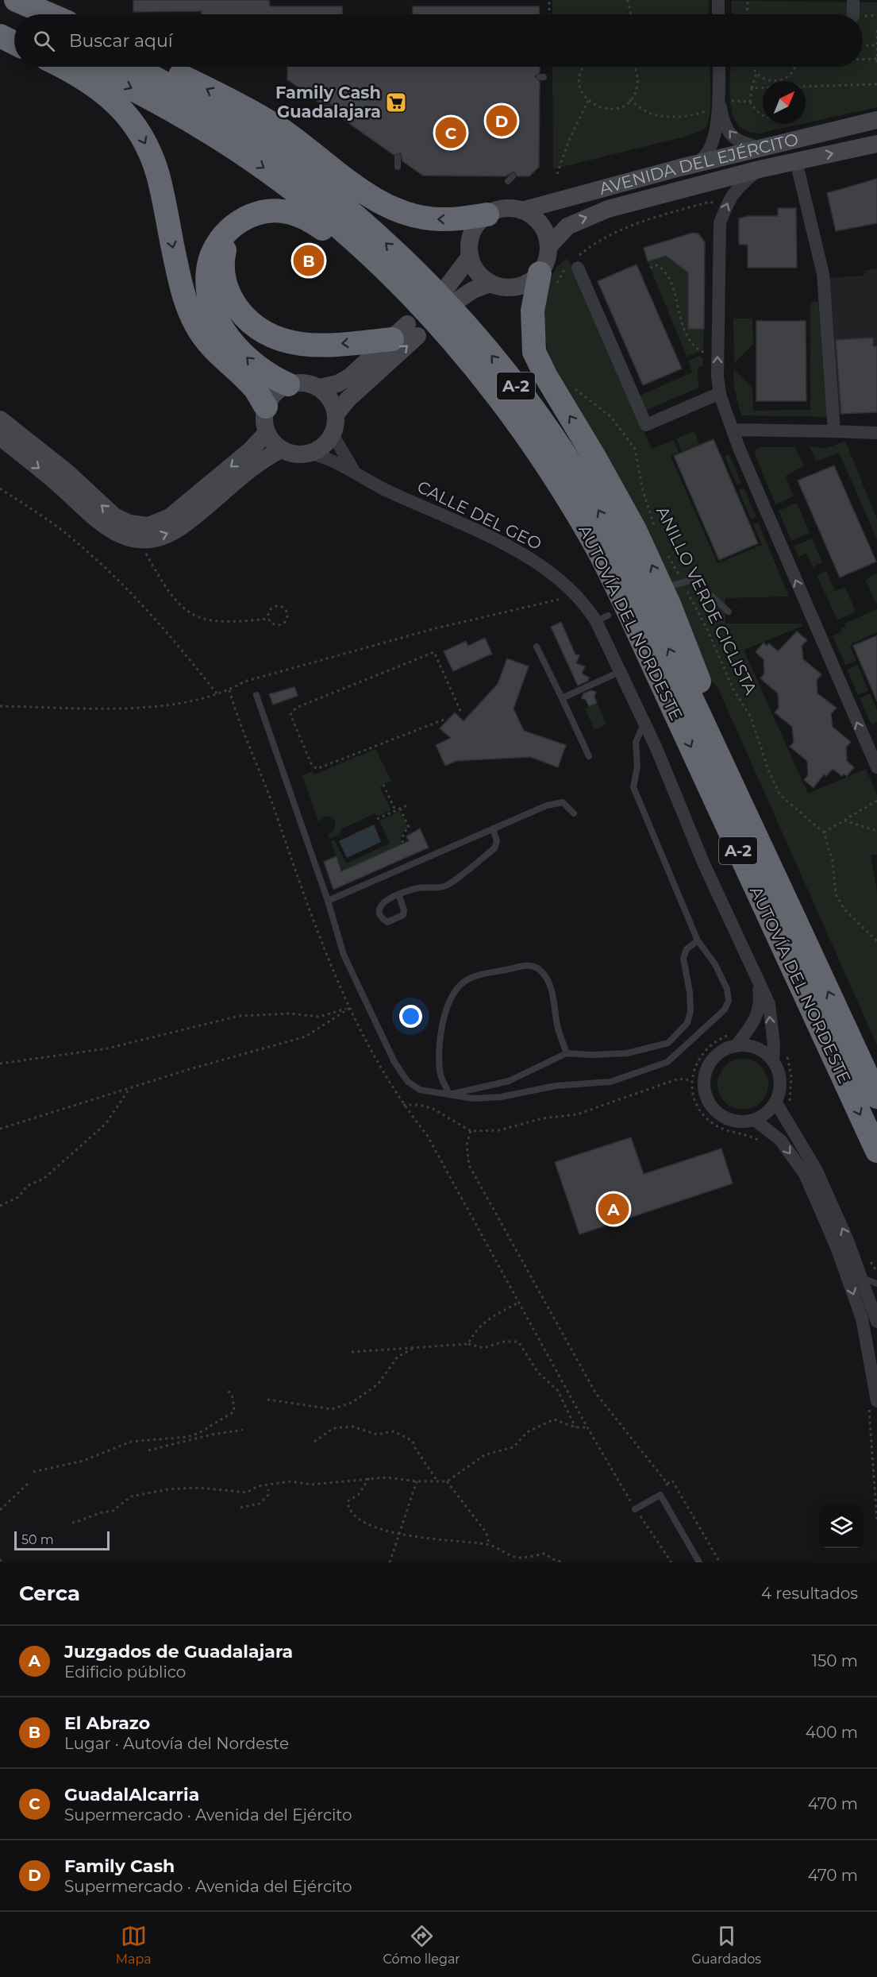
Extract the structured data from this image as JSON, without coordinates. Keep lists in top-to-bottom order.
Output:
{
  "streets": {
    "highway": ["A-2", "AUTOVÍA DEL NORDESTE"],
    "main road": ["AVENIDA DEL EJÉRCITO"],
    "street": ["CALLE DEL GEO"],
    "path": ["ANILLO VERDE CICLISTA"]
  },
  "places": {
    "supermarket": ["Family Cash Guadalajara"]
  },
  "scale_bar": "50 m",
  "north": "top right",
  "page": {
    "search": "Buscar aquí",
    "pins": [
      "D",
      "C",
      "B",
      "A"
    ],
    "scale": "50 m",
    "heading": ["Cerca", "4 resultados"],
    "list": [
      {
        "mark": "A",
        "name": "Juzgados de Guadalajara",
        "note": "Edificio público",
        "value": "150 m"
      },
      {
        "mark": "B",
        "name": "El Abrazo",
        "note": "Lugar · Autovía del Nordeste",
        "value": "400 m"
      },
      {
        "mark": "C",
        "name": "GuadalAlcarria",
        "note": "Supermercado · Avenida del Ejército",
        "value": "470 m"
      },
      {
        "mark": "D",
        "name": "Family Cash",
        "note": "Supermercado · Avenida del Ejército",
        "value": "470 m"
      }
    ],
    "nav": ["Mapa", "Cómo llegar", "Guardados"]
  }
}
